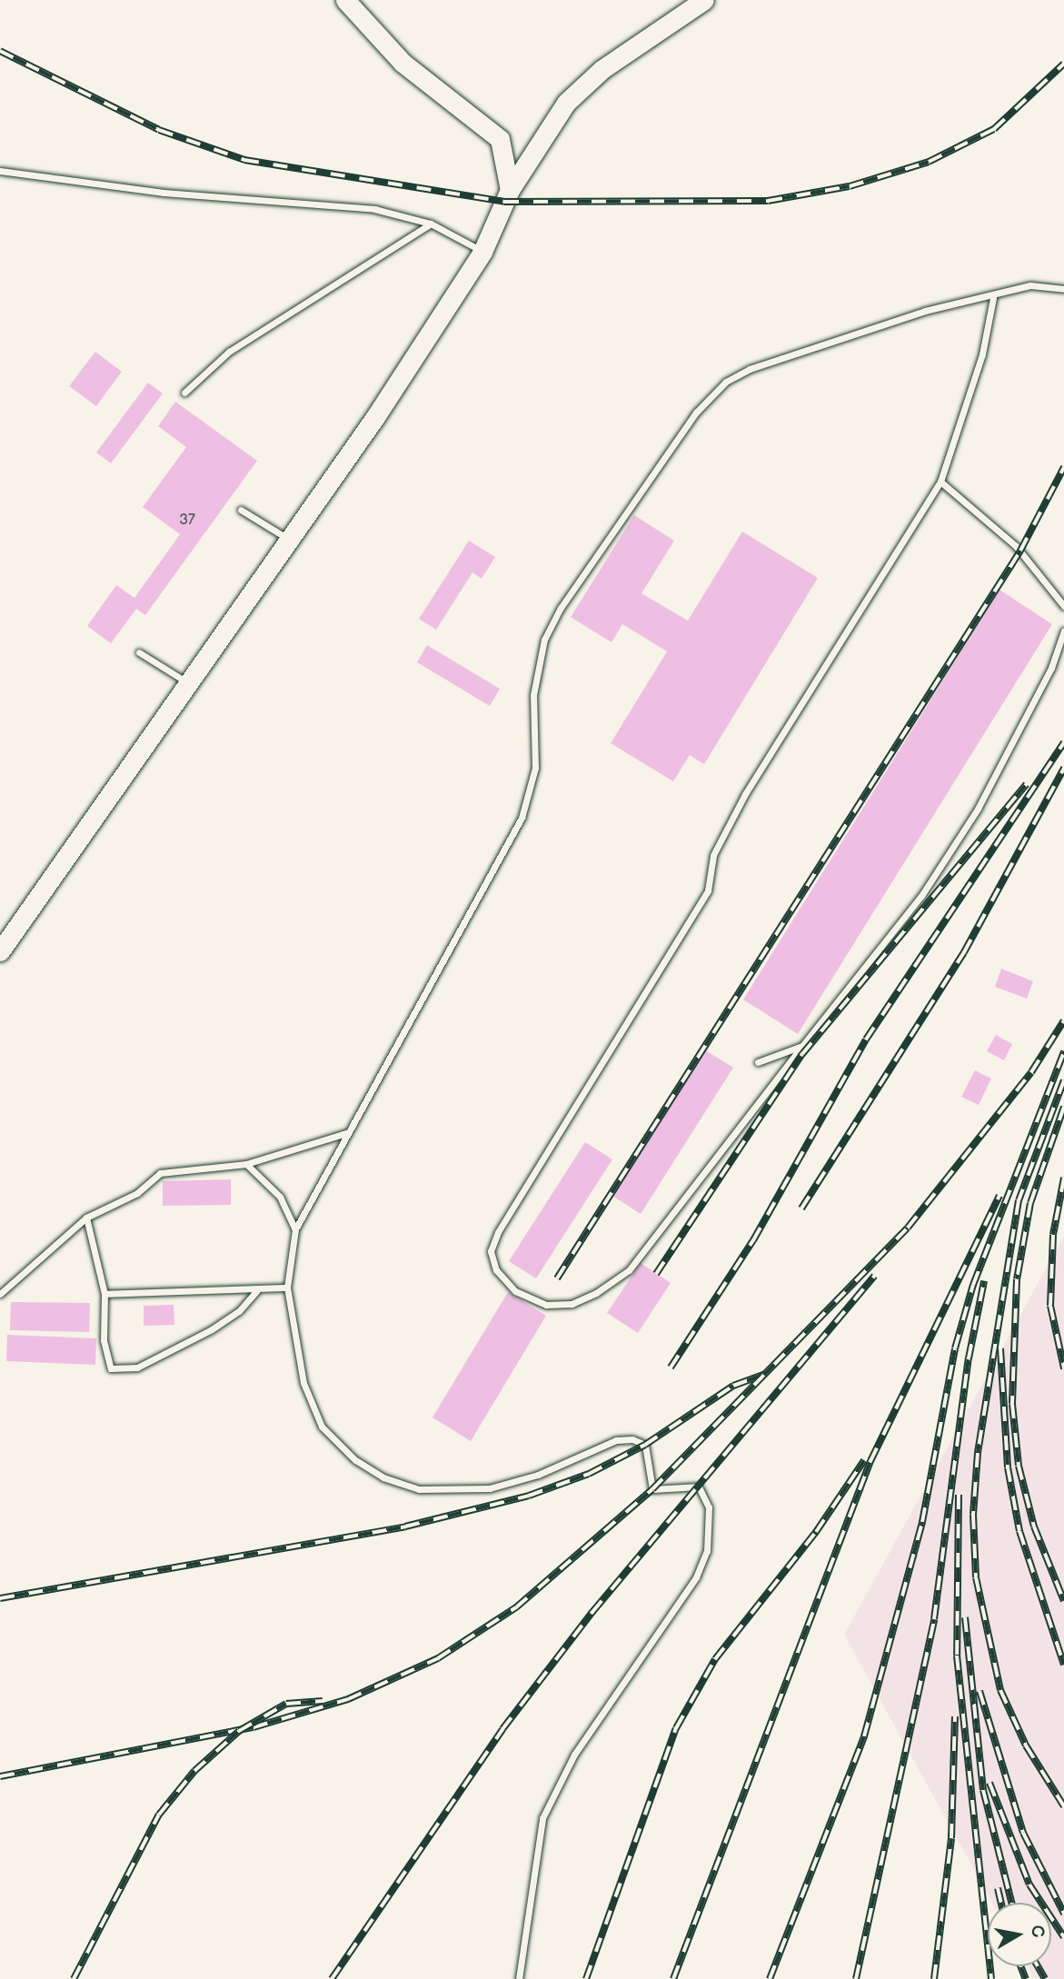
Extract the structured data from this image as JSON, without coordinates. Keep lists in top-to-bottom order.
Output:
{
  "house_numbers": ["37"],
  "north": "right"
}
